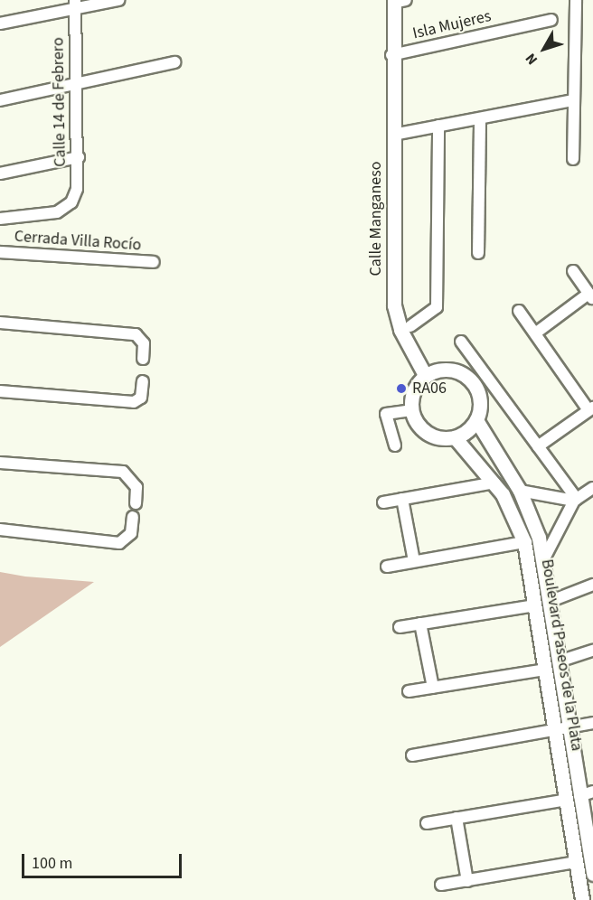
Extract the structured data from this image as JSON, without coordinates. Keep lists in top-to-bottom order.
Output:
{
  "streets": {
    "street": [
      "Isla Mujeres",
      "Calle 14 de Febrero",
      "Calle Manganeso",
      "Cerrada Villa Rocío",
      "Boulevard Paseos de la Plata"
    ]
  },
  "crossings": [
    ["Isla Mujeres", "Calle Manganeso"],
    ["Calle Manganeso", "Boulevard Paseos de la Plata"]
  ],
  "places": ["RA06"],
  "scale_bar": "100 m",
  "north": "bottom left"
}
